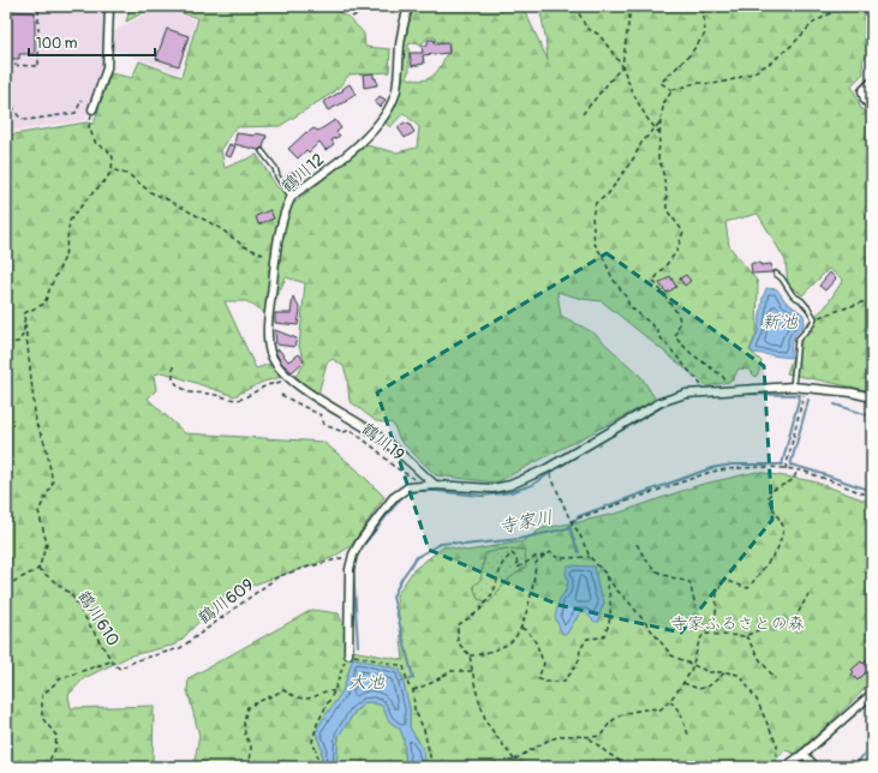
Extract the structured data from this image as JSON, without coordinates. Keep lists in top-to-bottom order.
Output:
{
  "streets": {
    "street": ["鶴川12"],
    "path": ["鶴川19", "鶴川609", "鶴川610"]
  },
  "crossings": [
    ["鶴川609", "鶴川610"]
  ],
  "water": ["新池", "寺家川", "大池"],
  "parks": ["寺家ふるさとの森"],
  "scale_bar": "100 m"
}
